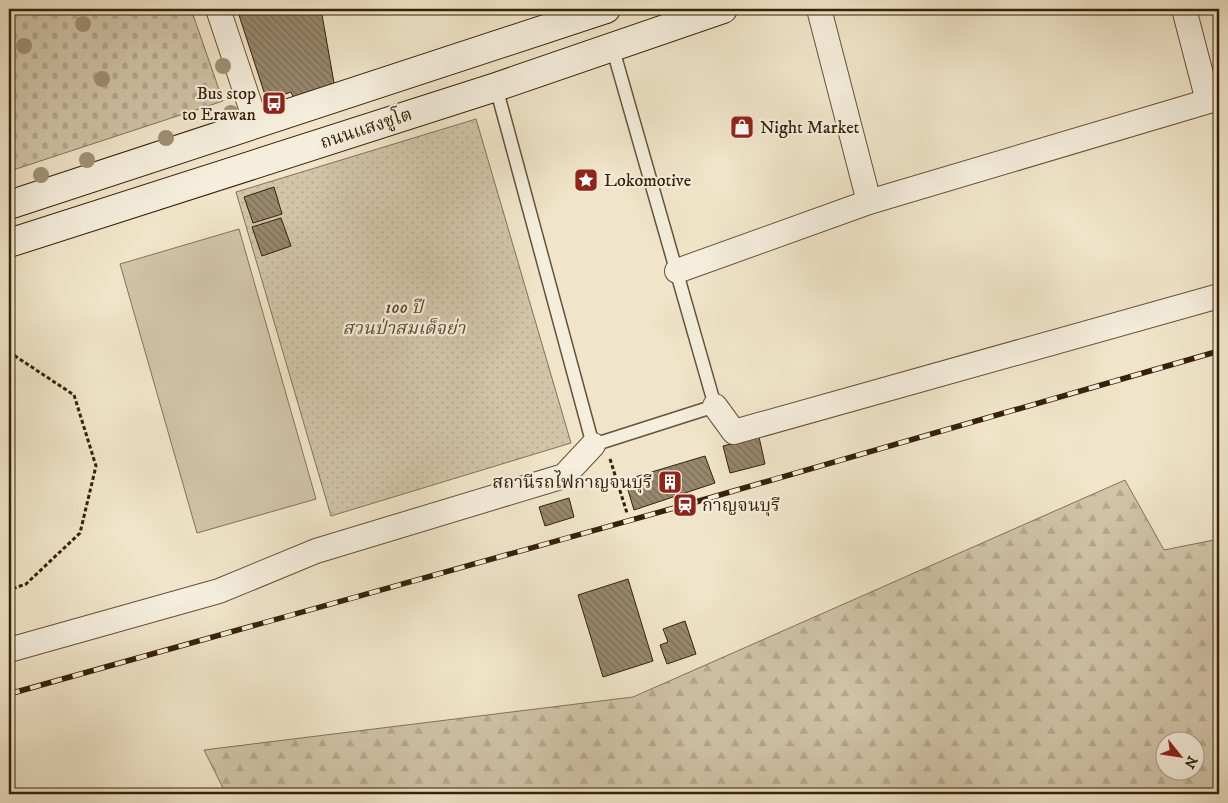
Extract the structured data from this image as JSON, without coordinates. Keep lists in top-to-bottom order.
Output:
{
  "streets": {
    "main road": ["ถนนแสงชูโต"]
  },
  "parks": ["100 ปี สวนป่าสมเด็จย่า"],
  "places": {
    "bus stop": ["Bus stop to Erawan"],
    "shop": ["Night Market"],
    "place": ["Lokomotive"],
    "building": ["สถานีรถไฟกาญจนบุรี"],
    "station": ["กาญจนบุรี"]
  },
  "north": "bottom right"
}
